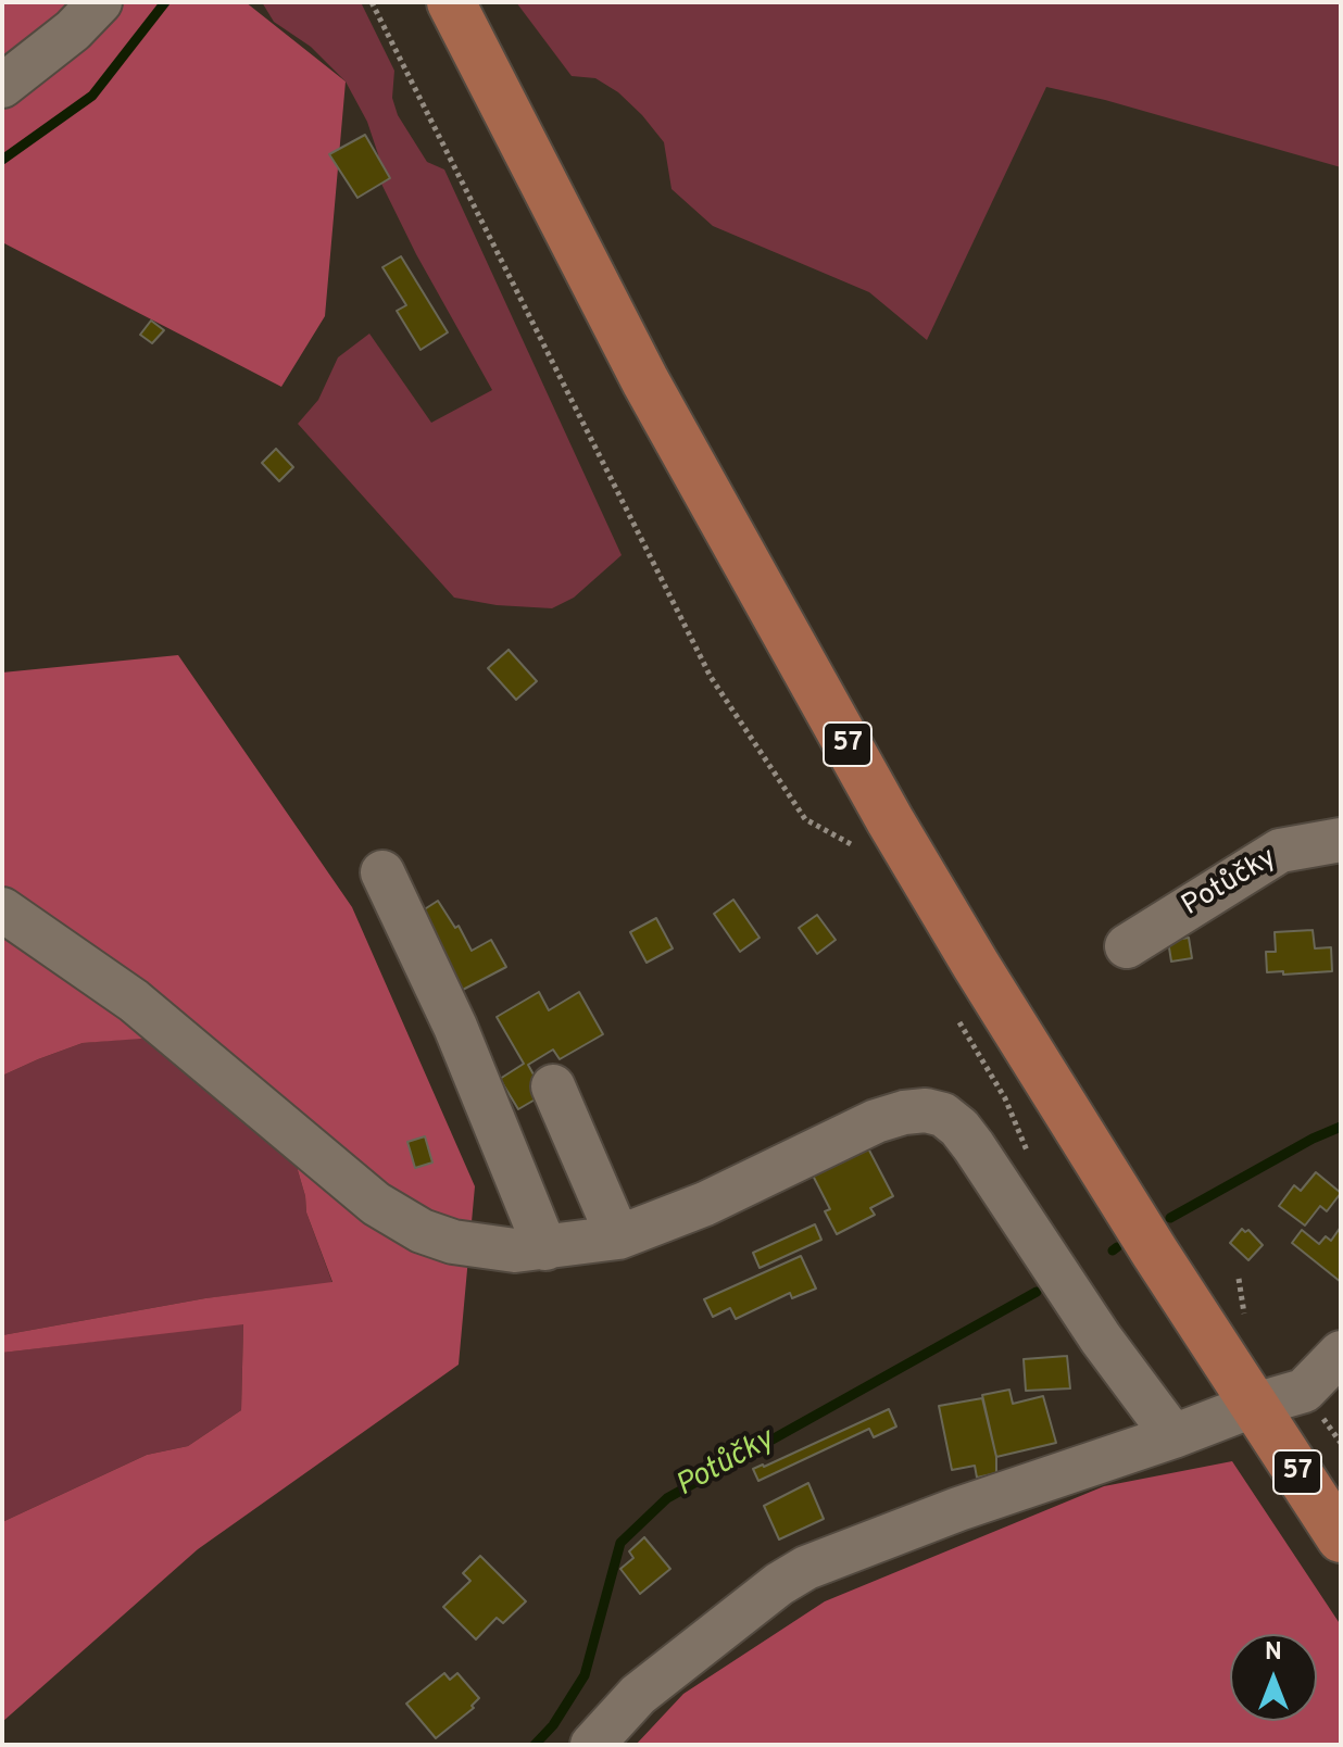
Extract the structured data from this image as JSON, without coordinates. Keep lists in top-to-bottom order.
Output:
{
  "streets": {
    "main road": ["57"],
    "street": ["Potůčky"]
  },
  "water": ["Potůčky"],
  "north": "top"
}
